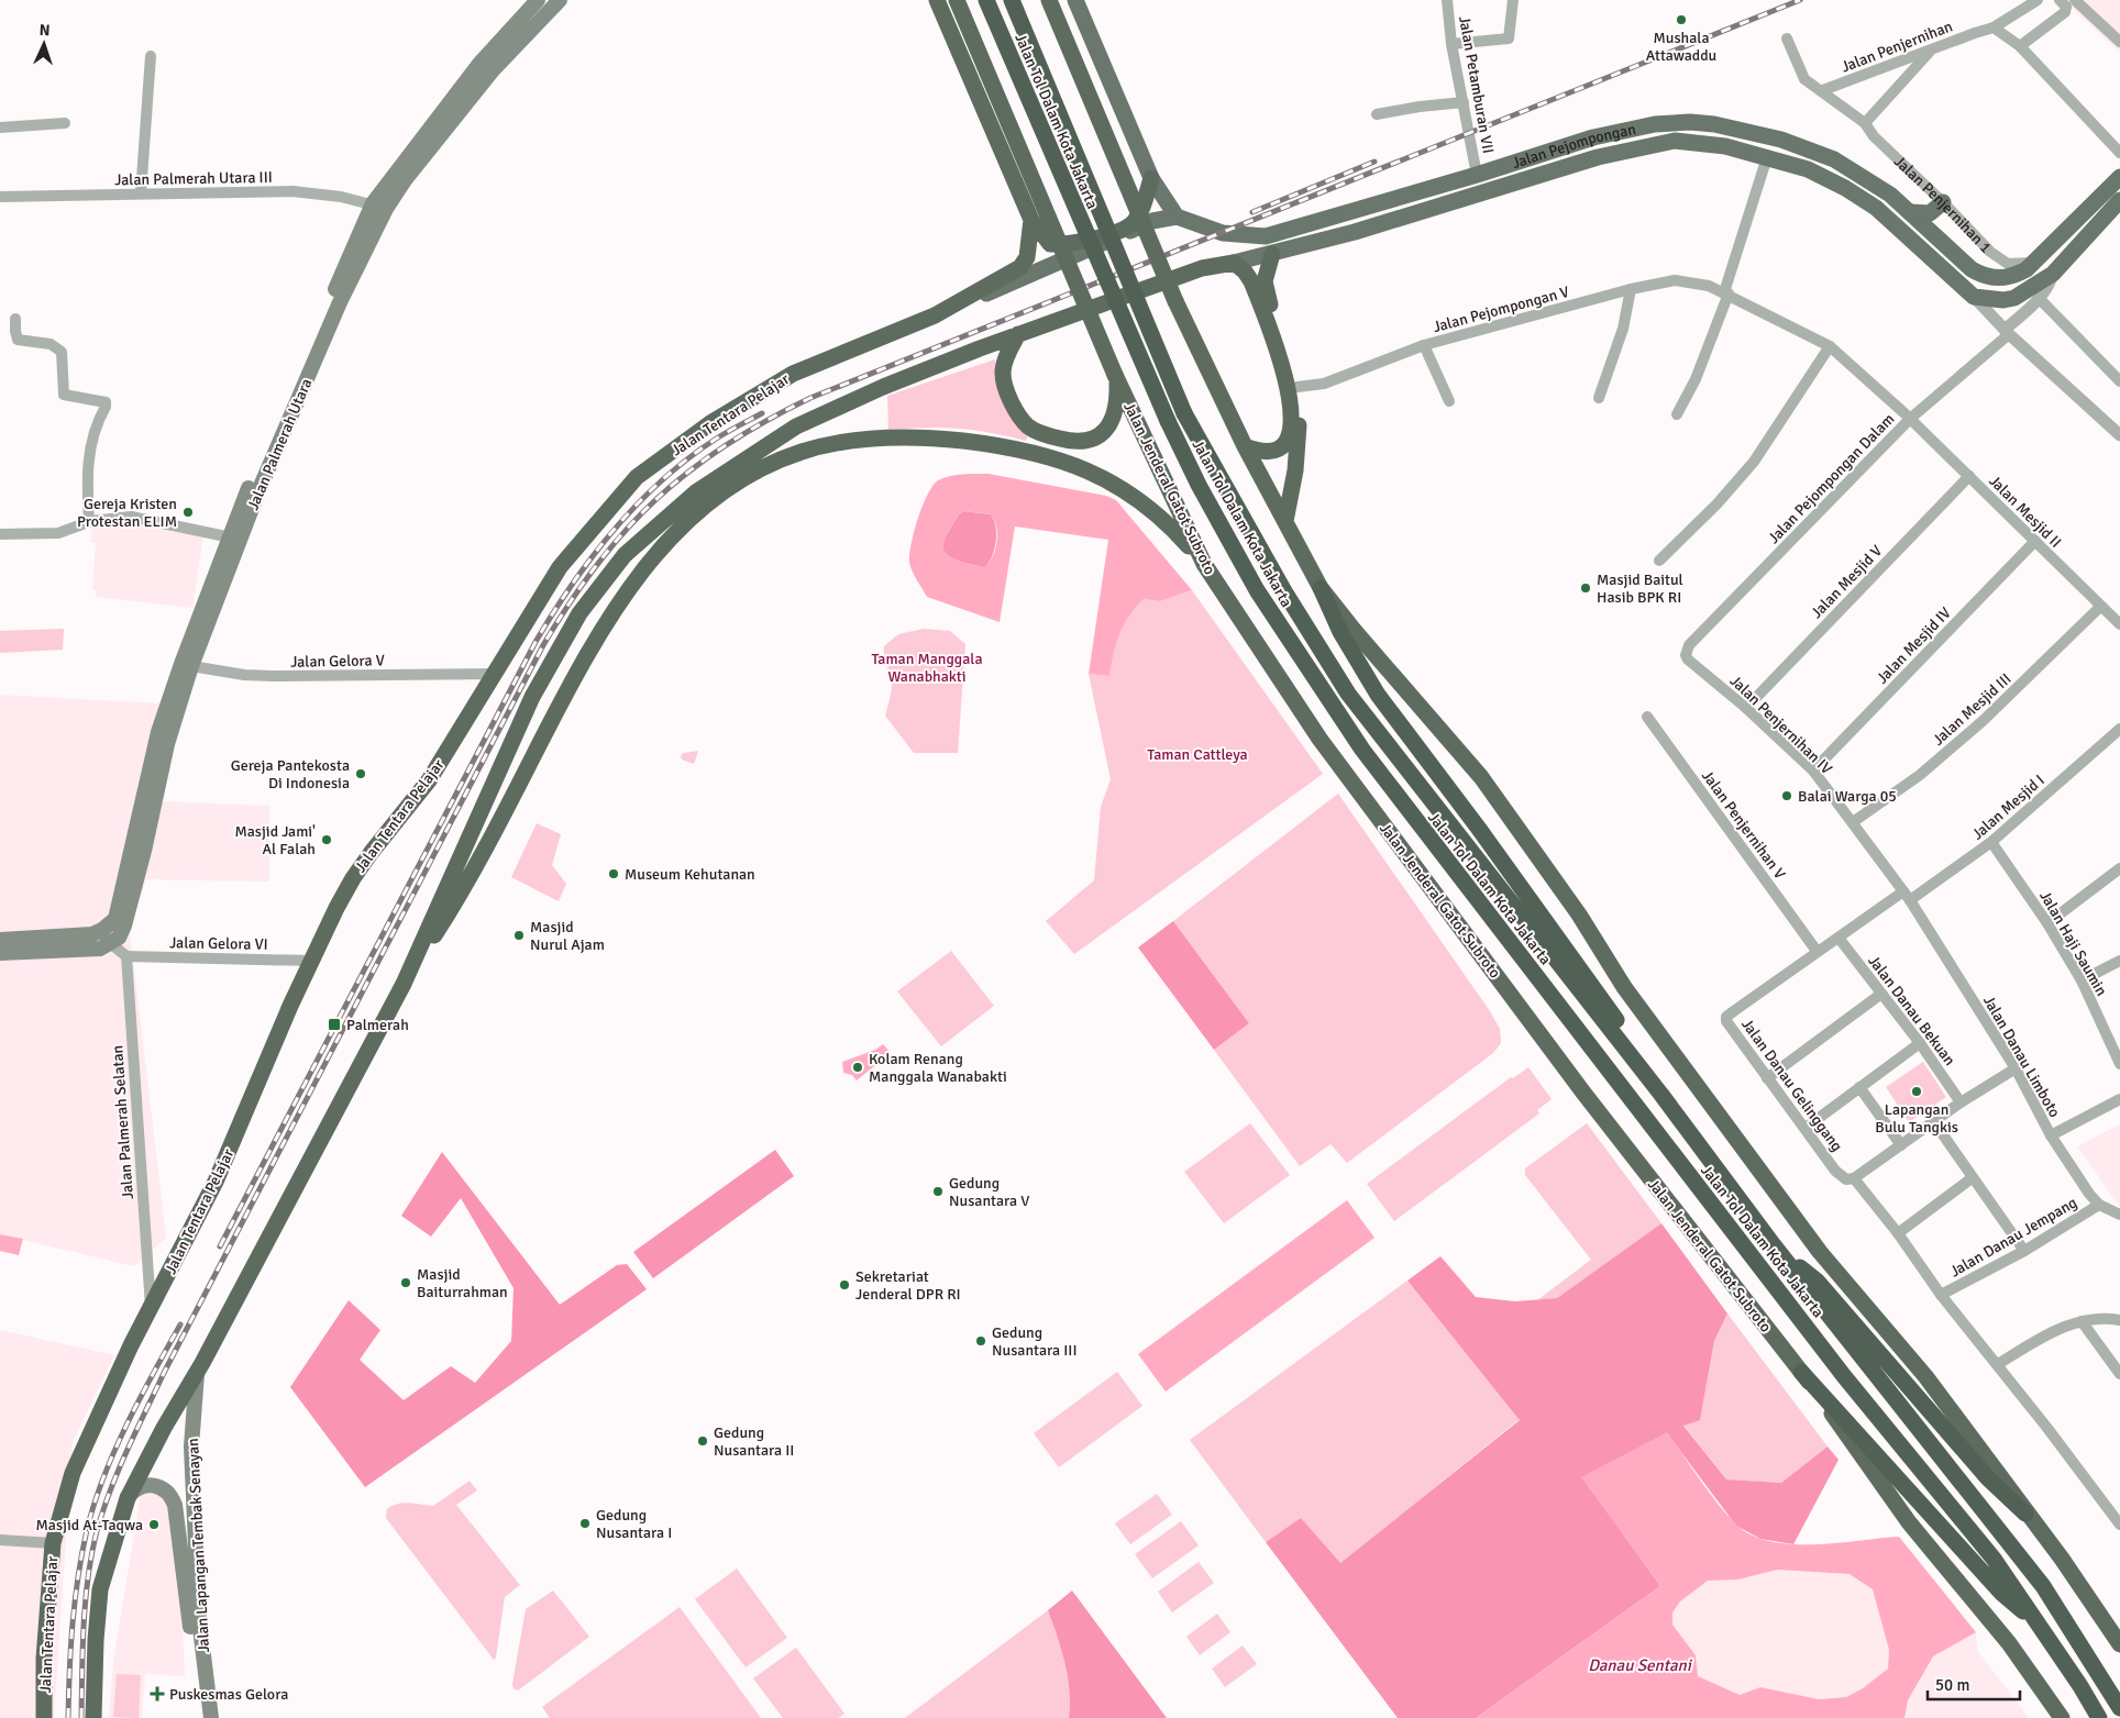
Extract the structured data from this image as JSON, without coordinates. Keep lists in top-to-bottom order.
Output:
{
  "streets": {
    "highway": ["Jalan Tol Dalam Kota Jakarta", "Jalan Tentara Pelajar", "Jalan Jenderal Gatot Subroto"],
    "main road": [
      "Jalan Pejompongan",
      "Jalan Penjernihan 1",
      "Jalan Palmerah Utara",
      "Jalan Lapangan Tembak Senayan"
    ],
    "street": [
      "Jalan Penjernihan",
      "Jalan Petamburan VII",
      "Jalan Palmerah Utara III",
      "Jalan Pejompongan V",
      "Jalan Pejompongan Dalam",
      "Jalan Mesjid II",
      "Jalan Mesjid V",
      "Jalan Mesjid IV",
      "Jalan Gelora V",
      "Jalan Mesjid III",
      "Jalan Penjernihan IV",
      "Jalan Mesjid I",
      "Jalan Penjernihan V",
      "Jalan Gelora VI",
      "Jalan Haji Saumin",
      "Jalan Danau Bekuan",
      "Jalan Danau Limboto",
      "Jalan Danau Gelinggang",
      "Jalan Palmerah Selatan",
      "Jalan Danau Jempang"
    ]
  },
  "crossings": [
    ["Jalan Penjernihan", "Jalan Penjernihan 1"],
    ["Jalan Petamburan VII", "Jalan Pejompongan"],
    ["Jalan Pejompongan", "Jalan Penjernihan 1"],
    ["Jalan Pejompongan", "Jalan Tentara Pelajar"],
    ["Jalan Pejompongan", "Jalan Pejompongan Dalam"],
    ["Jalan Palmerah Utara III", "Jalan Palmerah Utara"],
    ["Jalan Pejompongan V", "Jalan Mesjid II"],
    ["Jalan Tentara Pelajar", "Jalan Gelora V"],
    ["Jalan Tentara Pelajar", "Jalan Gelora VI"],
    ["Jalan Tentara Pelajar", "Jalan Palmerah Selatan"],
    ["Jalan Palmerah Utara", "Jalan Gelora V"],
    ["Jalan Pejompongan Dalam", "Jalan Mesjid II"],
    ["Jalan Pejompongan Dalam", "Jalan Penjernihan IV"],
    ["Jalan Mesjid II", "Jalan Mesjid V"],
    ["Jalan Mesjid II", "Jalan Mesjid IV"],
    ["Jalan Mesjid II", "Jalan Mesjid III"],
    ["Jalan Mesjid V", "Jalan Penjernihan IV"],
    ["Jalan Mesjid IV", "Jalan Penjernihan IV"],
    ["Jalan Mesjid III", "Jalan Penjernihan IV"],
    ["Jalan Penjernihan IV", "Jalan Mesjid I"],
    ["Jalan Penjernihan IV", "Jalan Danau Limboto"],
    ["Jalan Penjernihan IV", "Jalan Danau Gelinggang"],
    ["Jalan Mesjid I", "Jalan Haji Saumin"],
    ["Jalan Mesjid I", "Jalan Danau Limboto"],
    ["Jalan Mesjid I", "Jalan Danau Gelinggang"],
    ["Jalan Penjernihan V", "Jalan Danau Gelinggang"],
    ["Jalan Gelora VI", "Jalan Palmerah Selatan"],
    ["Jalan Danau Bekuan", "Jalan Danau Gelinggang"],
    ["Jalan Danau Limboto", "Jalan Danau Gelinggang"],
    ["Jalan Danau Limboto", "Jalan Danau Jempang"]
  ],
  "water": ["Danau Sentani"],
  "parks": ["Taman Manggala Wanabhakti", "Taman Cattleya"],
  "places": {
    "other": [
      "Mushala Attawaddu",
      "Gereja Kristen Protestan ELIM",
      "Masjid Baitul Hasib BPK RI",
      "Gereja Pantekosta Di Indonesia",
      "Balai Warga 05",
      "Masjid Jami' Al Falah",
      "Museum Kehutanan",
      "Masjid Nurul Ajam",
      "Kolam Renang Manggala Wanabakti",
      "Lapangan Bulu Tangkis",
      "Gedung Nusantara V",
      "Masjid Baiturrahman",
      "Sekretariat Jenderal DPR RI",
      "Gedung Nusantara III",
      "Gedung Nusantara II",
      "Gedung Nusantara I",
      "Masjid At-Taqwa"
    ],
    "transit": ["Palmerah"],
    "health": ["Puskesmas Gelora"]
  },
  "scale_bar": "50 m",
  "north": "top"
}
